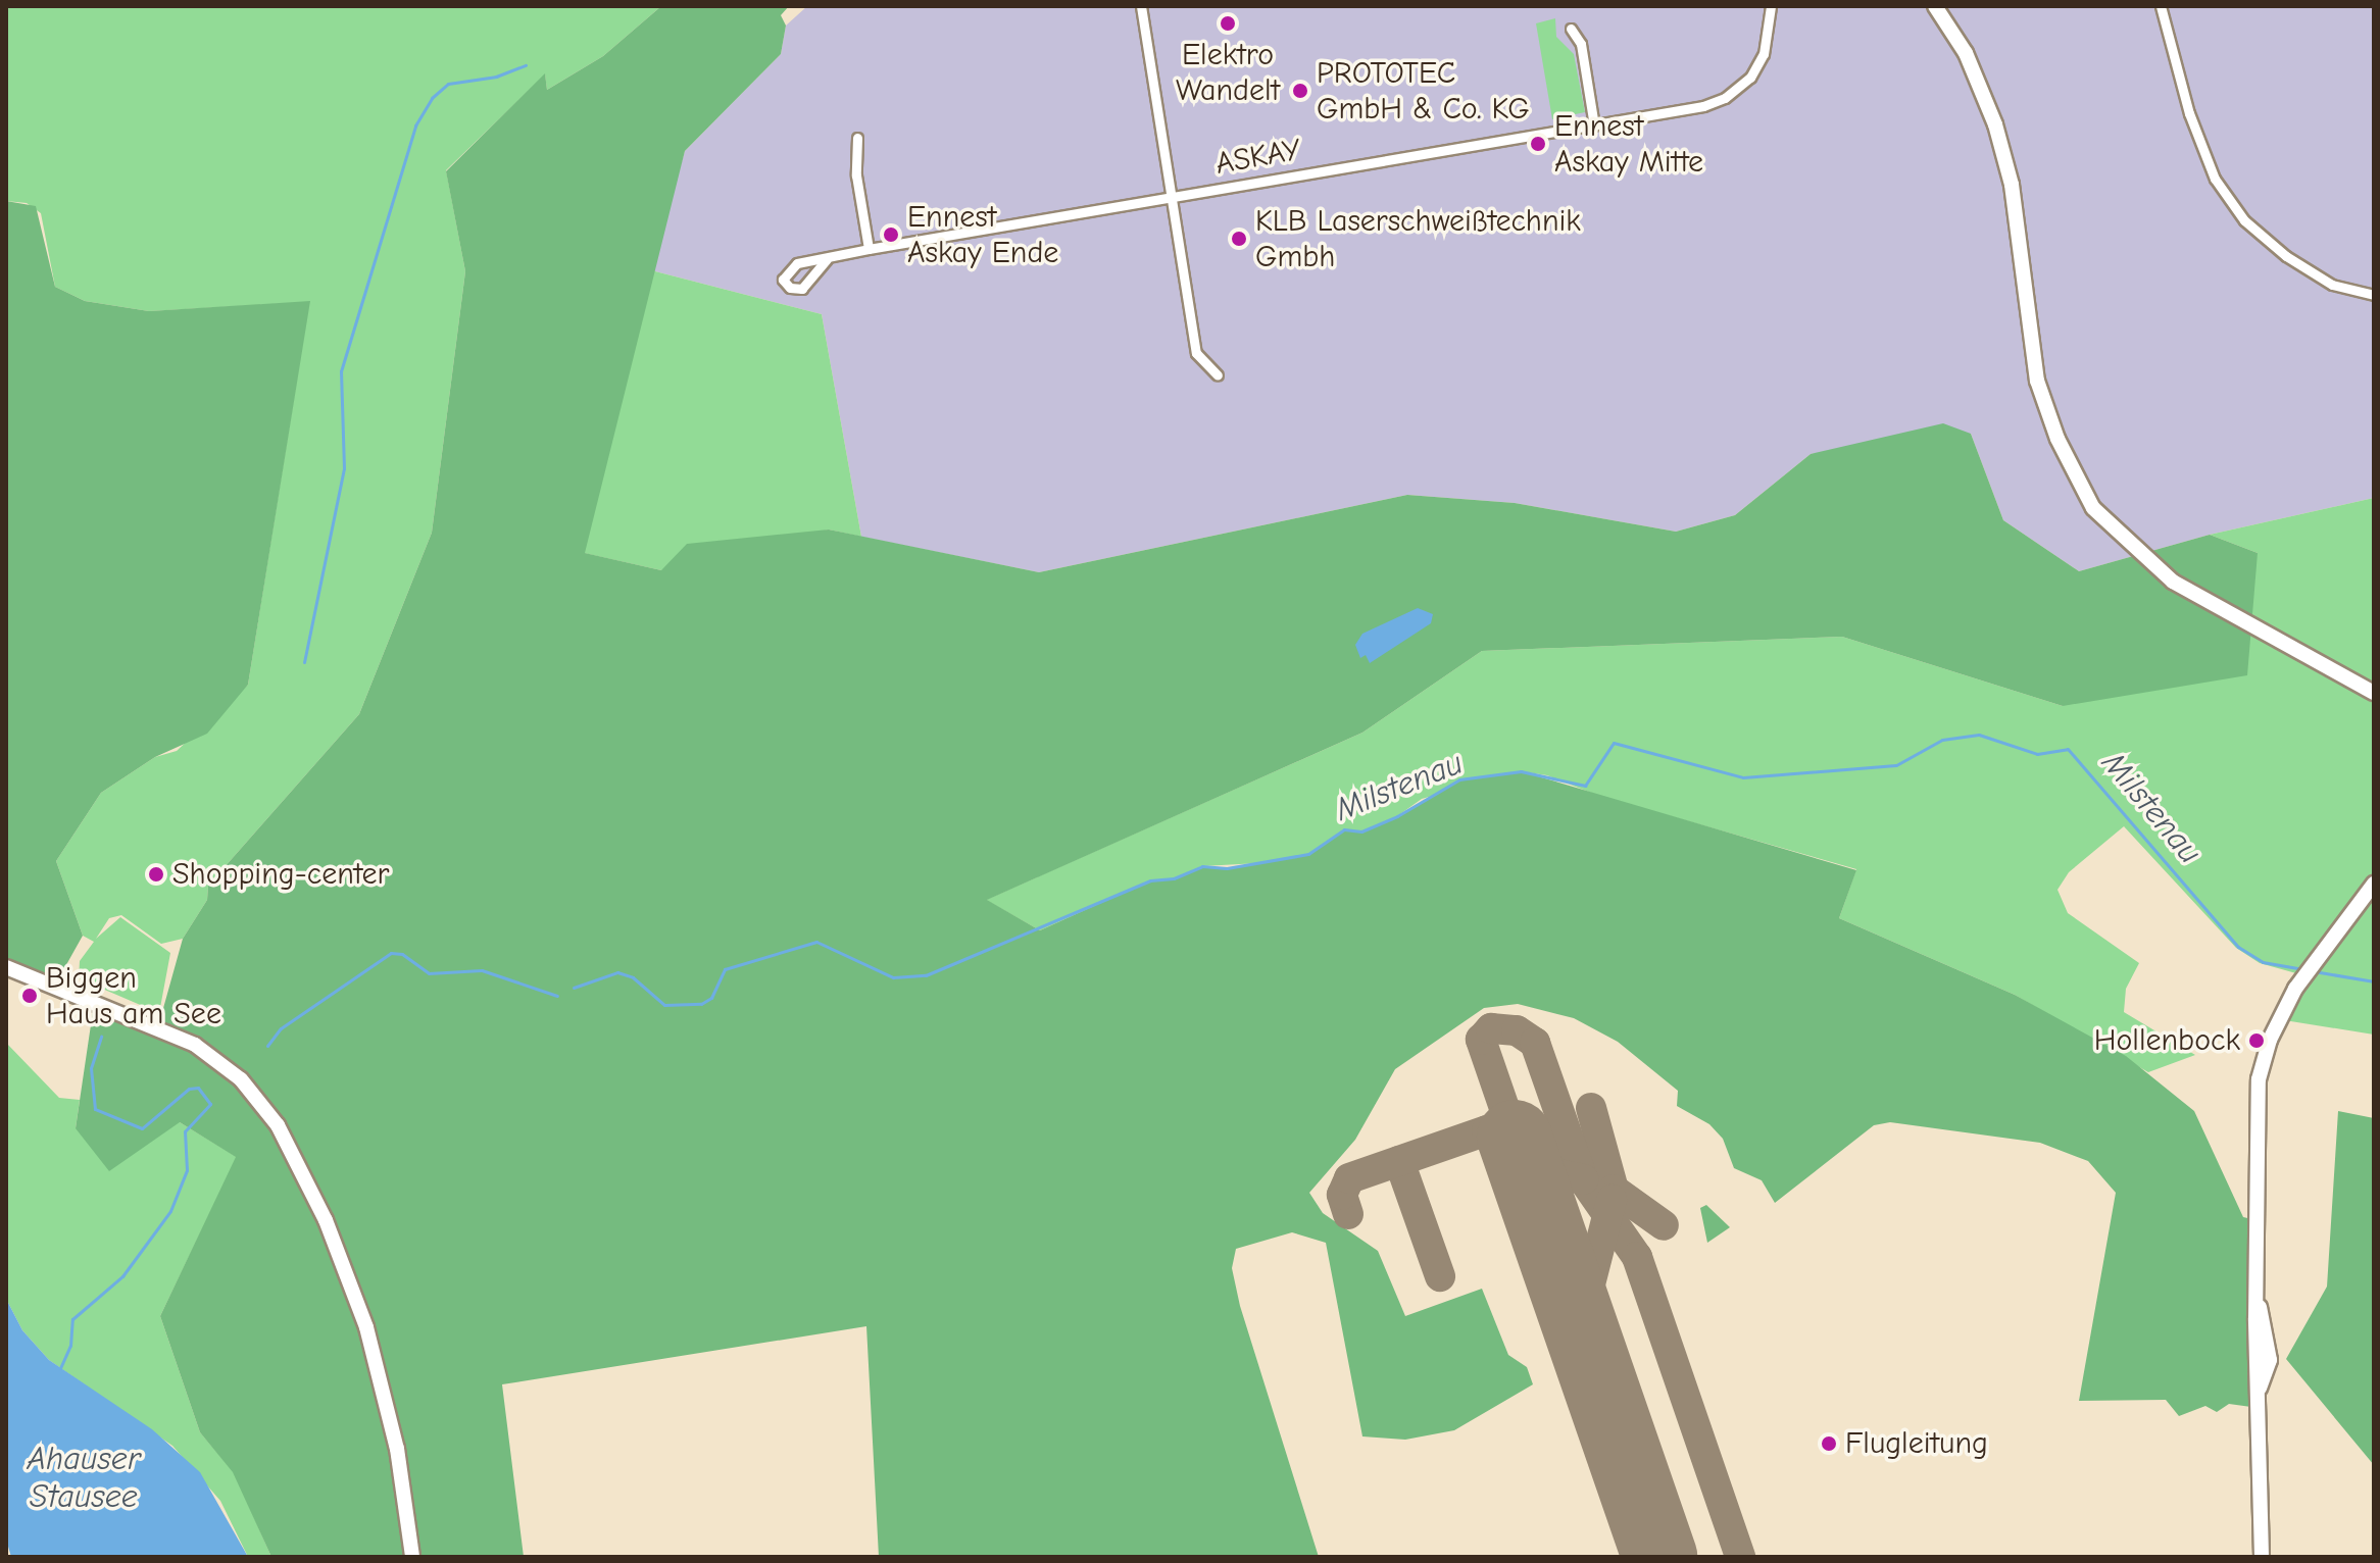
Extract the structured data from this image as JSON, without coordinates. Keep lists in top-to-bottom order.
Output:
{
  "streets": {
    "street": ["ASKAY"]
  },
  "water": ["Milstenau", "Ahauser Stausee"],
  "places": [
    "Elektro Wandelt",
    "PROTOTEC GmbH & Co. KG",
    "Ennest Askay Mitte",
    "Ennest Askay Ende",
    "KLB Laserschweißtechnik Gmbh",
    "Shopping-center",
    "Biggen Haus am See",
    "Hollenbock",
    "Flugleitung"
  ]
}
